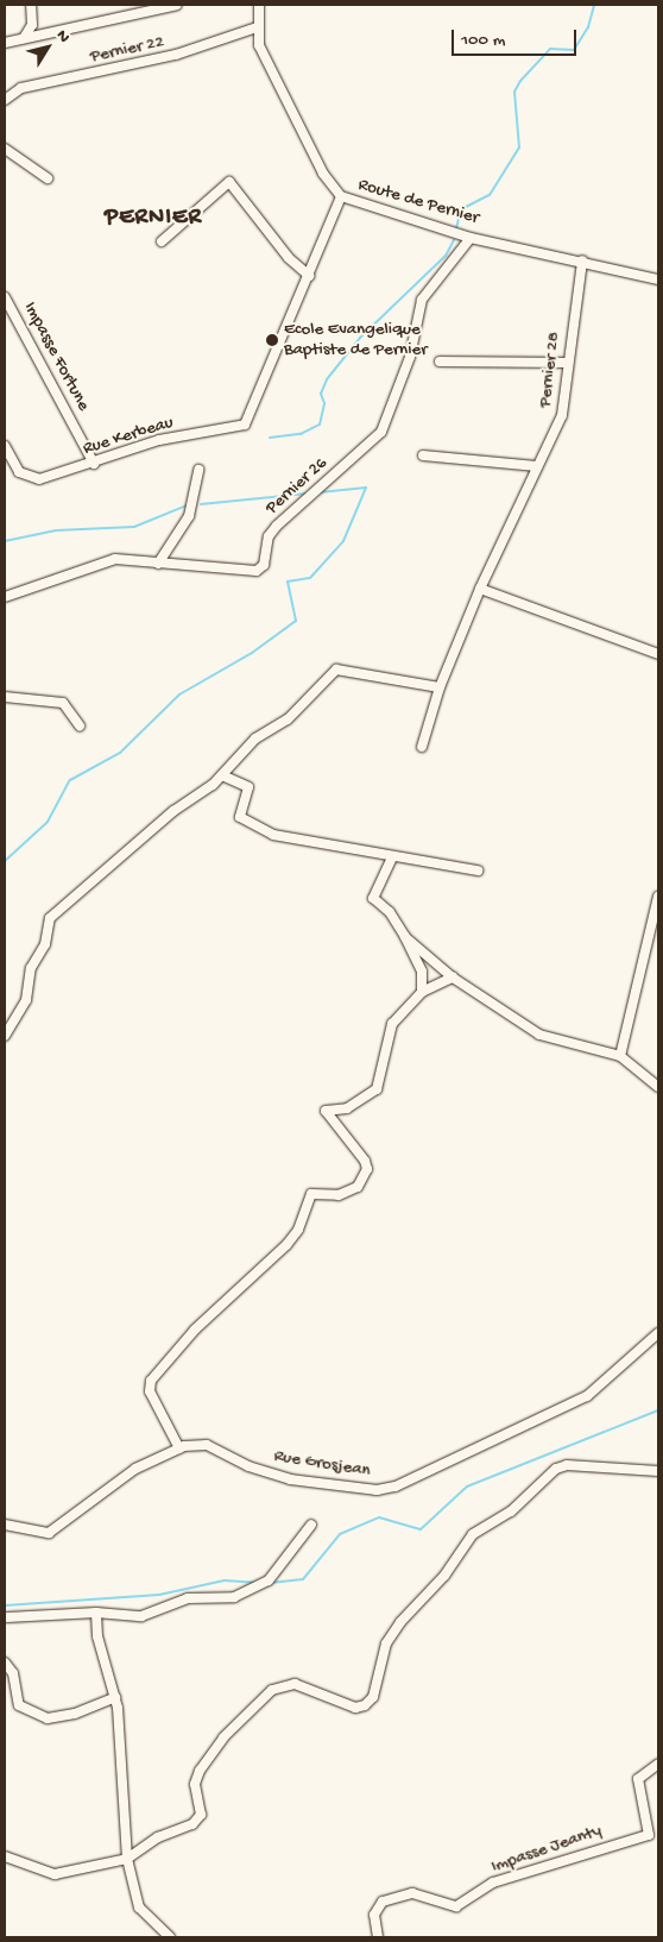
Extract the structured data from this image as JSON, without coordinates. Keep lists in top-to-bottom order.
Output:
{
  "streets": {
    "street": [
      "Pernier 22",
      "Route de Pernier",
      "Impasse Fortune",
      "Pernier 28",
      "Rue Kerbeau",
      "Pernier 26",
      "Rue Grosjean",
      "Impasse Jeanty"
    ]
  },
  "crossings": [
    ["Pernier 22", "Route de Pernier"],
    ["Route de Pernier", "Pernier 28"],
    ["Route de Pernier", "Rue Kerbeau"],
    ["Route de Pernier", "Pernier 26"],
    ["Impasse Fortune", "Rue Kerbeau"]
  ],
  "districts": ["PERNIER"],
  "places": ["Ecole Evangelique Baptiste de Pernier"],
  "scale_bar": "100 m",
  "north": "top right"
}
